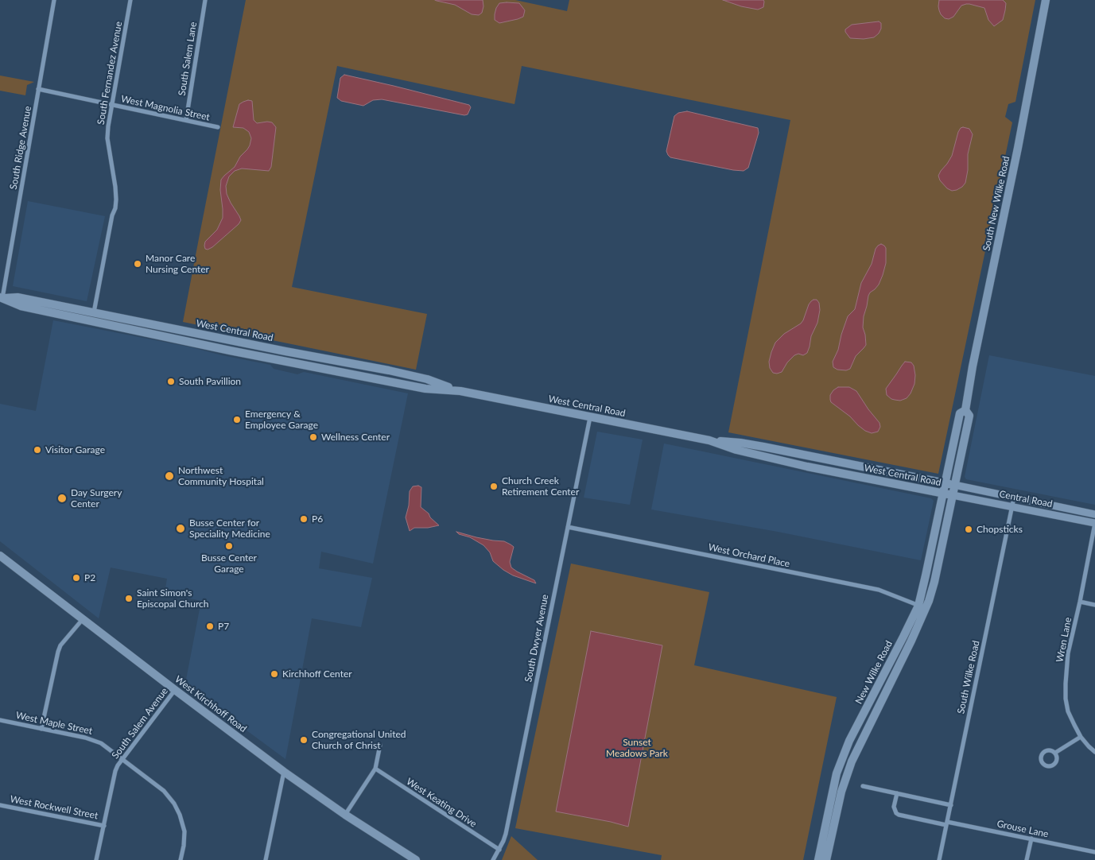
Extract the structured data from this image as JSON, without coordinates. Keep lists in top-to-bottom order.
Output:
{
  "streets": {
    "main road": [
      "South New Wilke Road",
      "West Central Road",
      "New Wilke Road",
      "West Kirchhoff Road"
    ],
    "street": [
      "South Salem Lane",
      "South Fernandez Avenue",
      "West Magnolia Street",
      "South Ridge Avenue",
      "Central Road",
      "West Orchard Place",
      "South Dwyer Avenue",
      "Wren Lane",
      "South Wilke Road",
      "West Maple Street",
      "South Salem Avenue",
      "West Keating Drive",
      "West Rockwell Street",
      "Grouse Lane"
    ]
  },
  "crossings": [
    ["South Salem Lane", "West Magnolia Street"],
    ["South Fernandez Avenue", "West Magnolia Street"],
    ["South Fernandez Avenue", "West Central Road"],
    ["West Magnolia Street", "South Ridge Avenue"],
    ["South Ridge Avenue", "West Central Road"],
    ["South New Wilke Road", "West Central Road"],
    ["South New Wilke Road", "Central Road"],
    ["South New Wilke Road", "New Wilke Road"],
    ["West Central Road", "Central Road"],
    ["West Central Road", "South Dwyer Avenue"],
    ["West Central Road", "New Wilke Road"],
    ["Central Road", "Wren Lane"],
    ["Central Road", "New Wilke Road"],
    ["Central Road", "South Wilke Road"],
    ["West Orchard Place", "South Dwyer Avenue"],
    ["West Orchard Place", "New Wilke Road"],
    ["South Dwyer Avenue", "West Keating Drive"],
    ["South Wilke Road", "Grouse Lane"],
    ["West Kirchhoff Road", "South Salem Avenue"],
    ["West Maple Street", "South Salem Avenue"],
    ["South Salem Avenue", "West Rockwell Street"]
  ],
  "parks": ["Sunset Meadows Park"],
  "places": [
    "Manor Care Nursing Center",
    "South Pavillion",
    "Emergency & Employee Garage",
    "Wellness Center",
    "Visitor Garage",
    "Northwest Community Hospital",
    "Church Creek Retirement Center",
    "Day Surgery Center",
    "P6",
    "Busse Center for Speciality Medicine",
    "Chopsticks",
    "Busse Center Garage",
    "P2",
    "Saint Simon's Episcopal Church",
    "P7",
    "Kirchhoff Center",
    "Congregational United Church of Christ"
  ]
}
